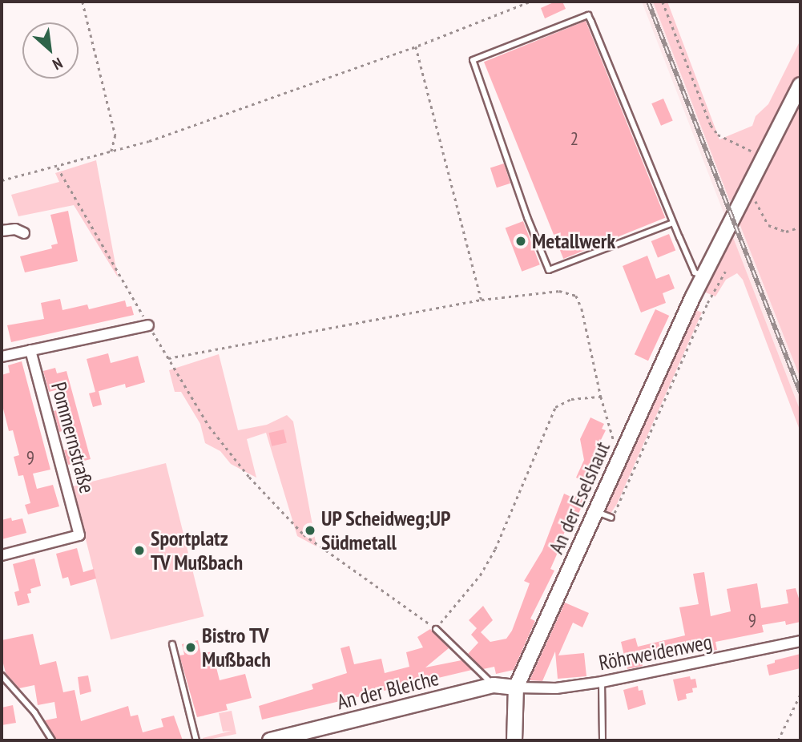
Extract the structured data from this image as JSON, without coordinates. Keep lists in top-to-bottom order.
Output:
{
  "streets": {
    "main road": ["An der Eselshaut", "An der Bleiche"],
    "street": ["Pommernstraße", "Röhrweidenweg"]
  },
  "crossings": [
    ["An der Eselshaut", "Röhrweidenweg"],
    ["An der Eselshaut", "An der Bleiche"],
    ["Röhrweidenweg", "An der Bleiche"]
  ],
  "places": [
    "Metallwerk",
    "UP Scheidweg;UP Südmetall",
    "Sportplatz TV Mußbach",
    "Bistro TV Mußbach"
  ],
  "house_numbers": ["2", "9", "9"],
  "north": "bottom right"
}
